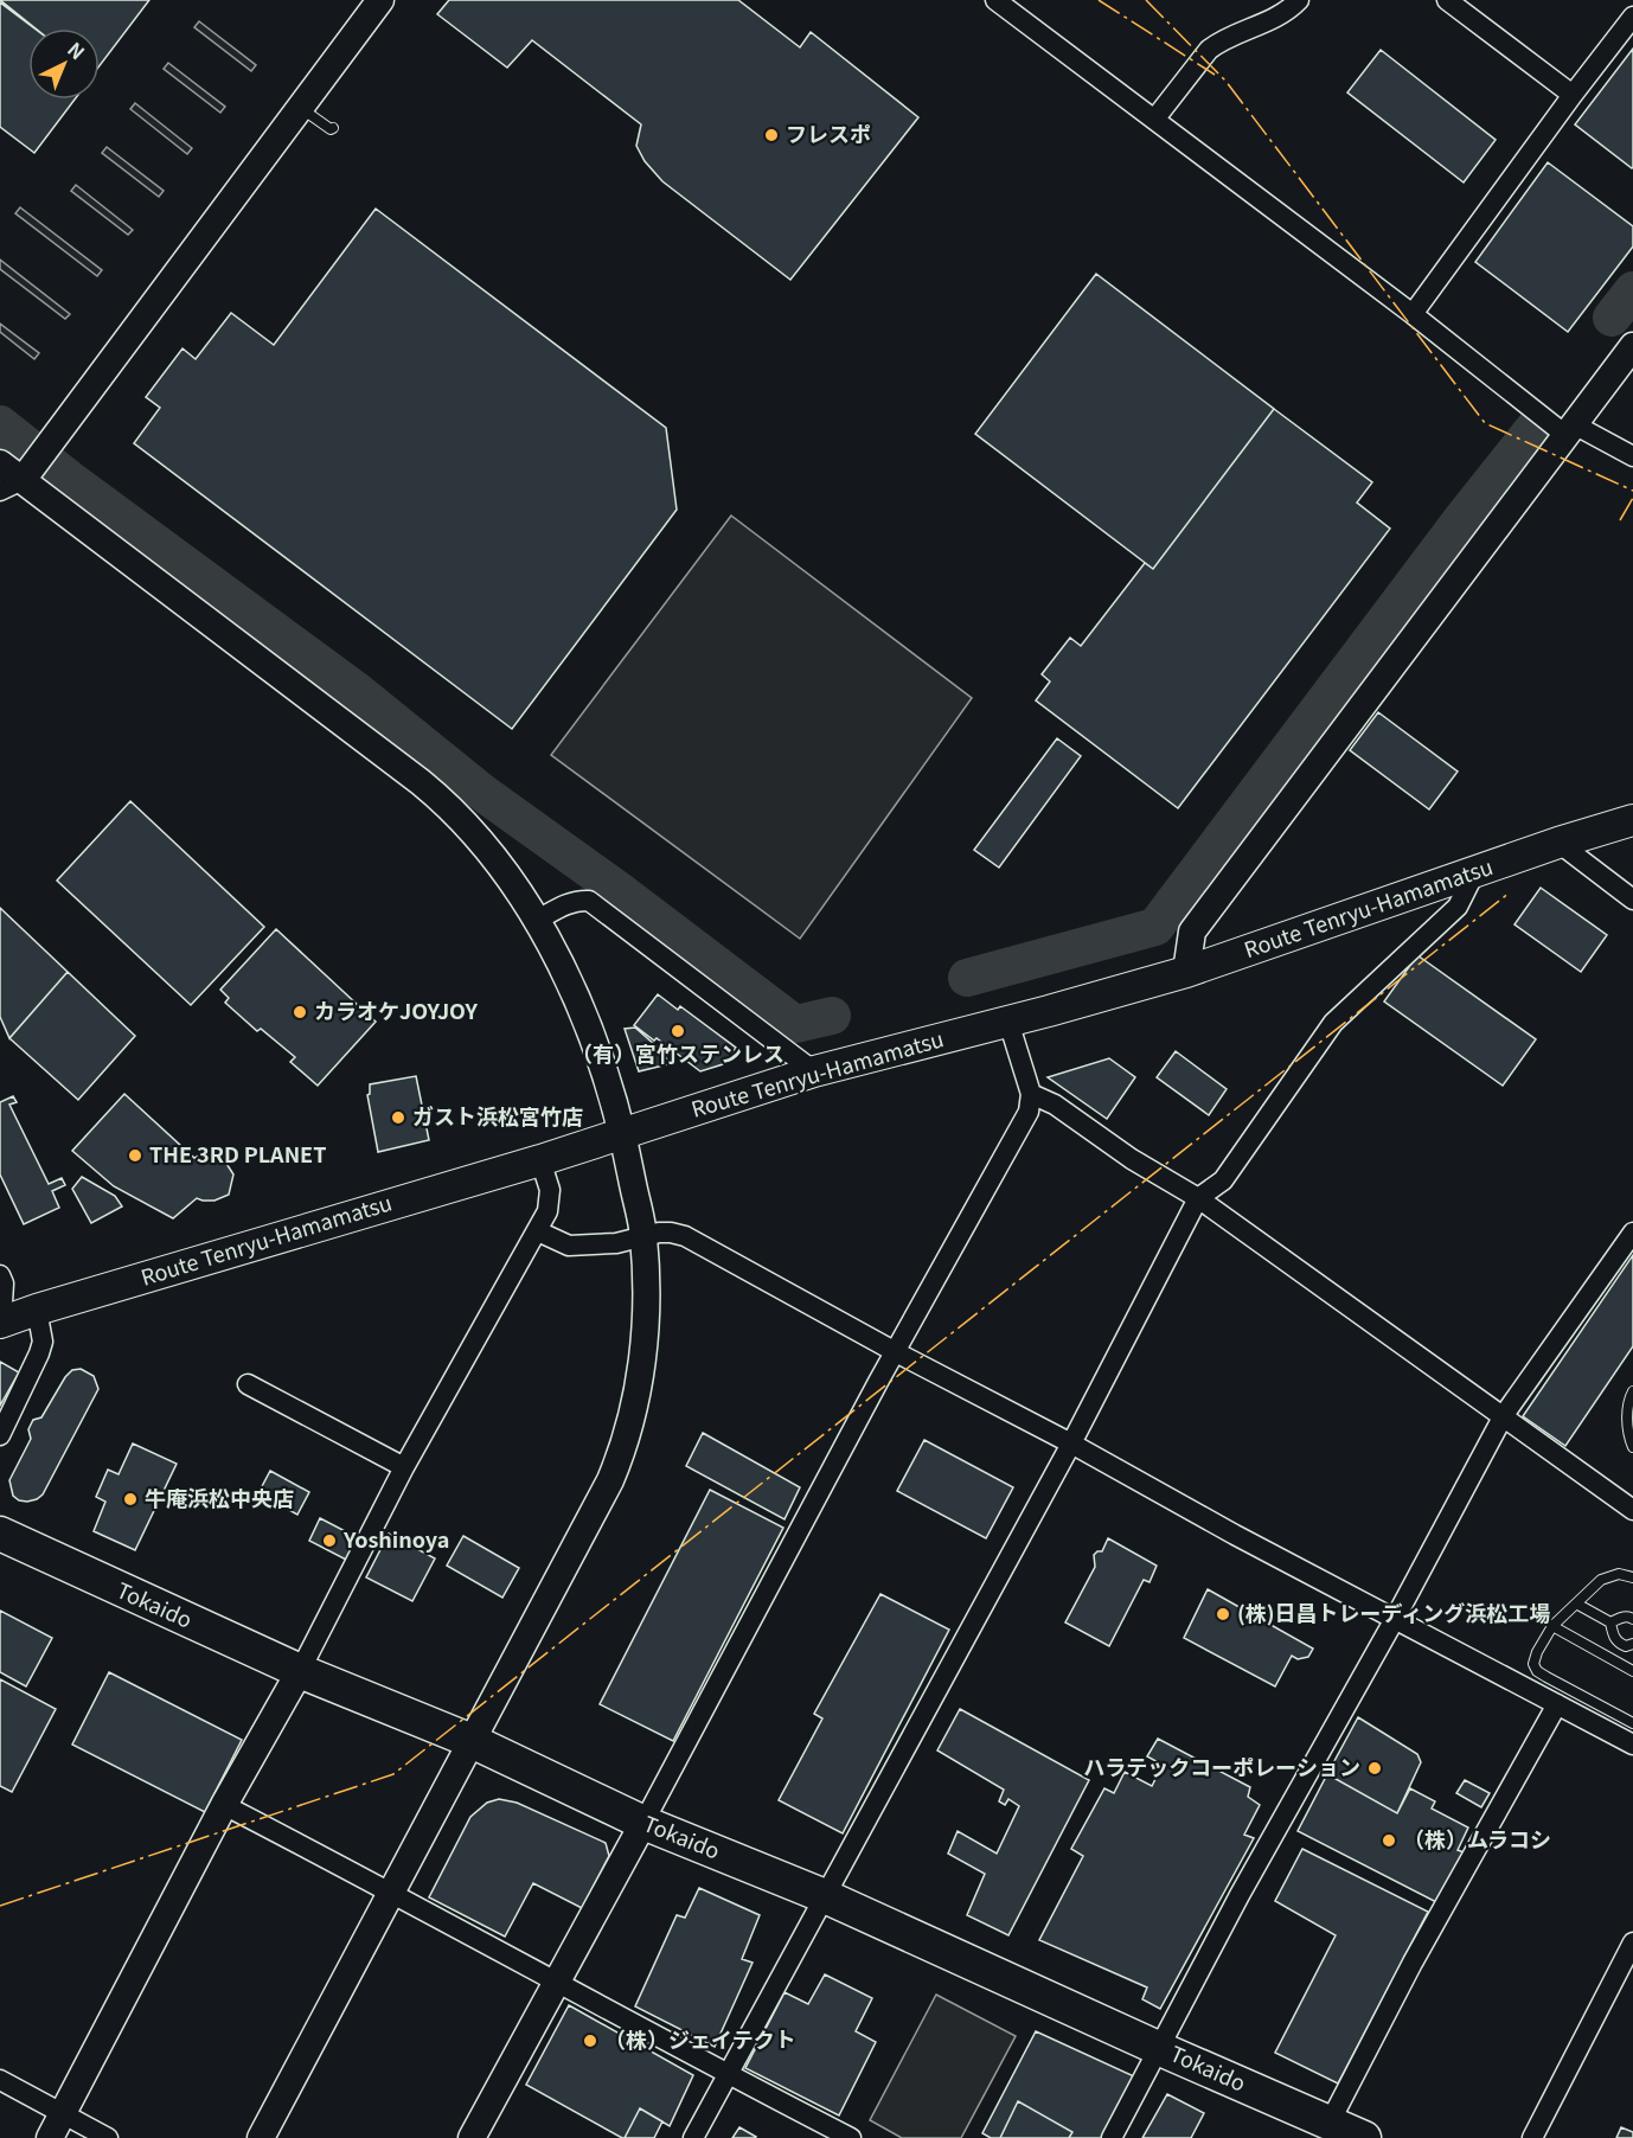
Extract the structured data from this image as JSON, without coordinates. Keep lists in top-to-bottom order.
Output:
{
  "streets": {
    "highway": ["Tokaido"],
    "main road": ["Route Tenryu-Hamamatsu"]
  },
  "places": [
    "フレスポ",
    "カラオケJOYJOY",
    "（有）宮竹ステンレス",
    "ガスト浜松宮竹店",
    "THE 3RD PLANET",
    "牛庵浜松中央店",
    "Yoshinoya",
    "(株)日昌トレーディング浜松工場",
    "ハラテックコーポレーション",
    "（株）ムラコシ",
    "（株）ジェイテクト"
  ],
  "north": "top right"
}
